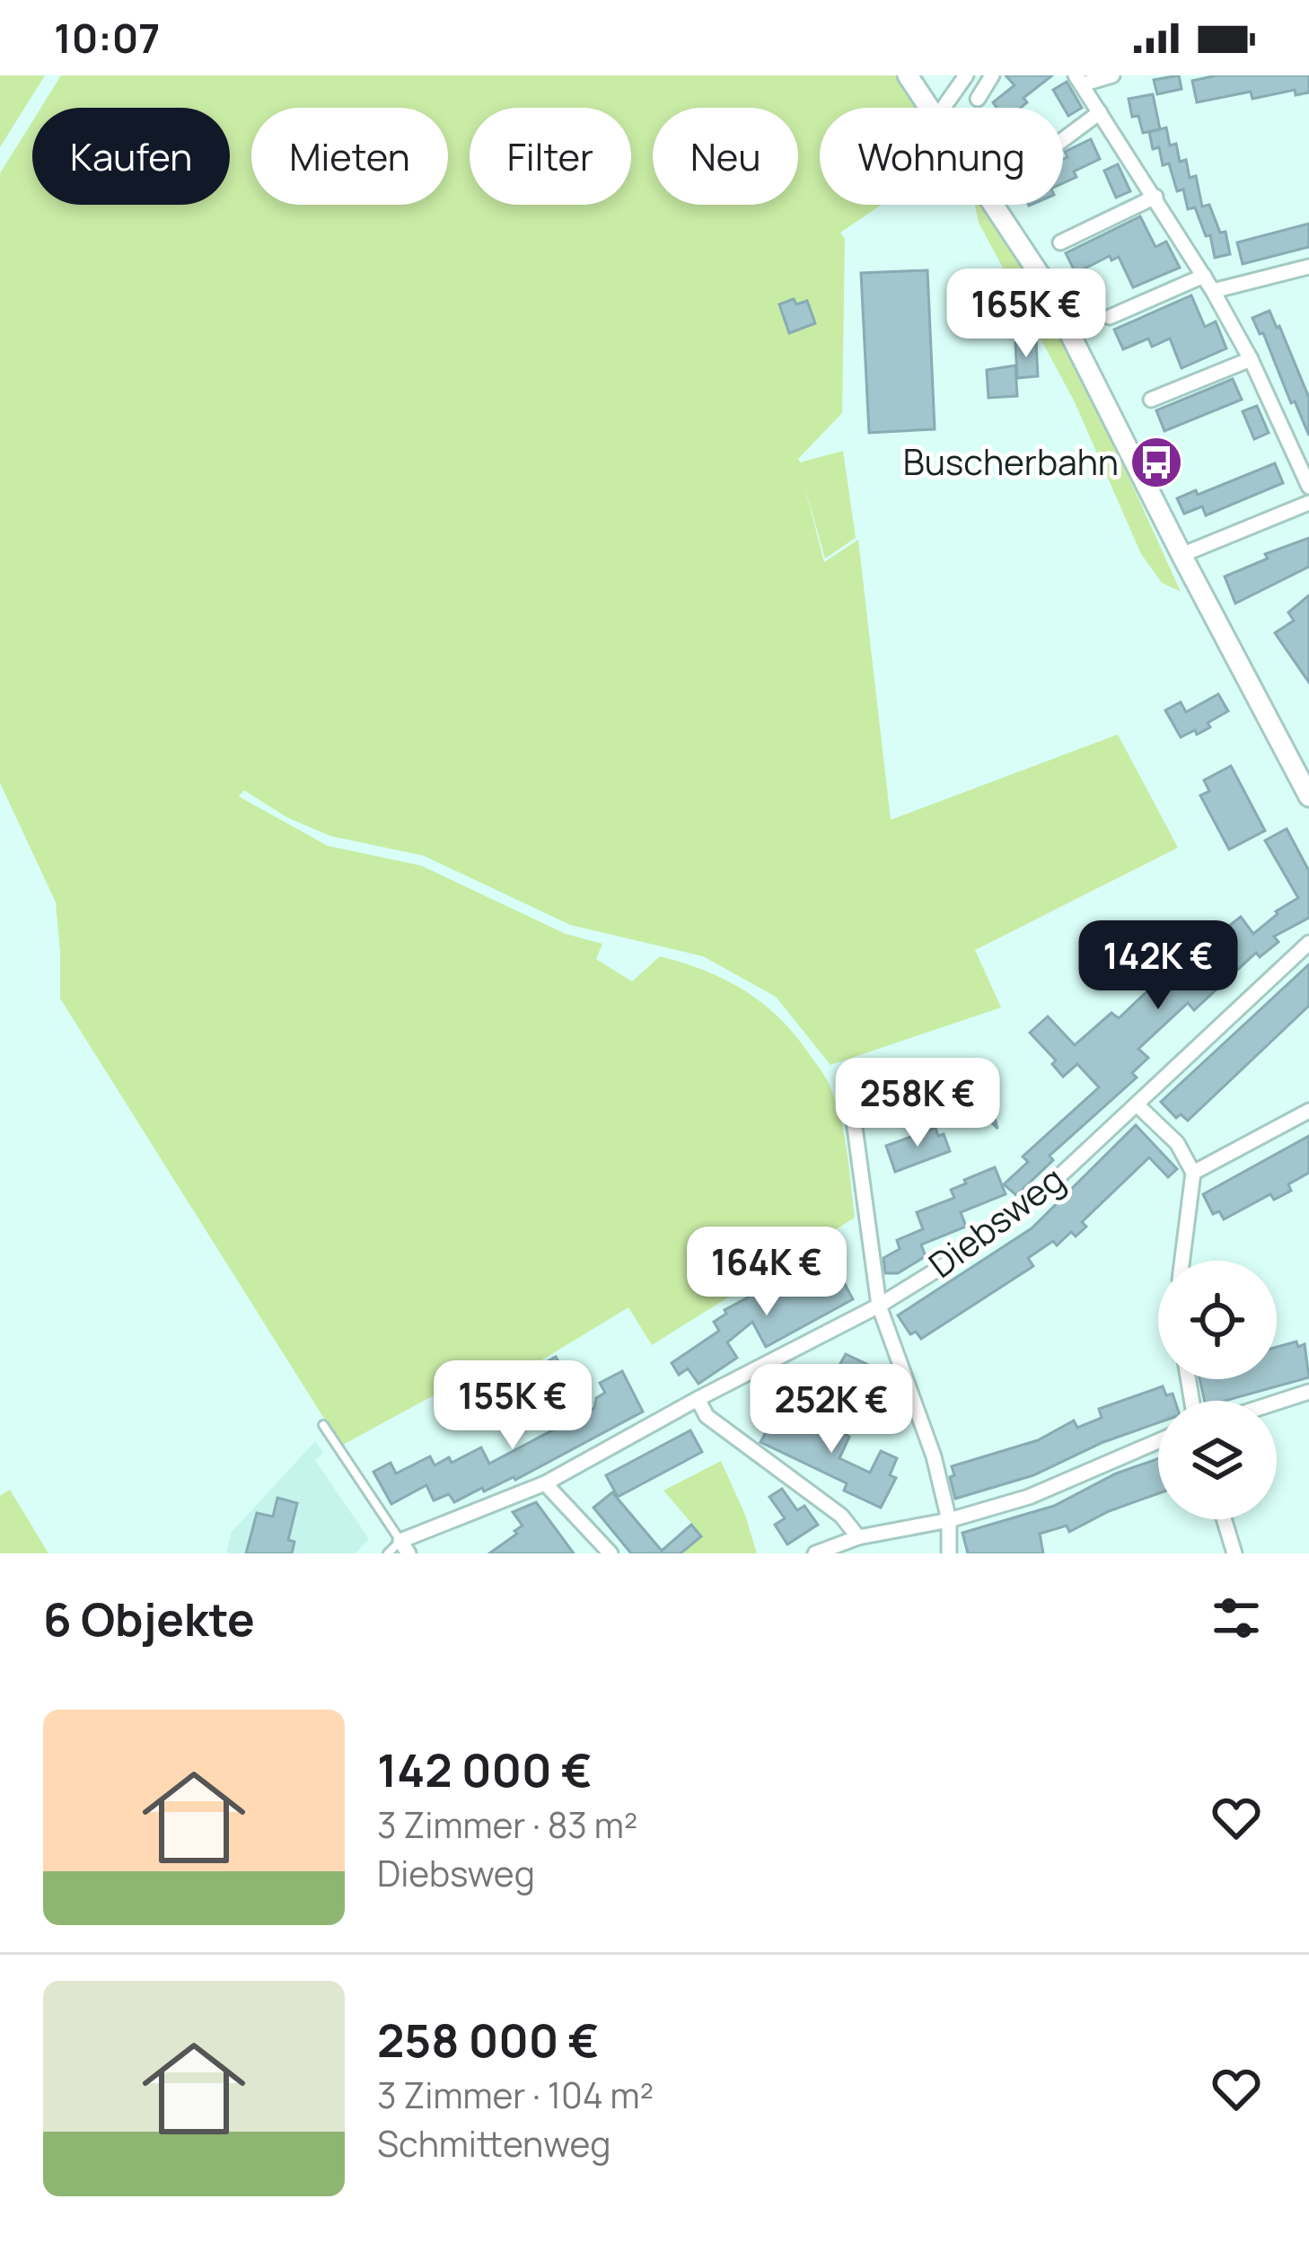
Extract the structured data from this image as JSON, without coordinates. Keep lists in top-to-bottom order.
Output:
{
  "streets": {
    "street": ["Diebsweg"]
  },
  "places": {
    "bus stop": ["Buscherbahn"]
  },
  "page": {
    "status": "10:07",
    "chip": [
      "Kaufen",
      "Mieten",
      "Filter",
      "Neu",
      "Wohnung"
    ],
    "price": [
      "165K €",
      "142K €",
      "258K €",
      "164K €",
      "155K €",
      "252K €"
    ],
    "heading": "6 Objekte",
    "list": [
      {
        "name": "142 000 €",
        "note": "3 Zimmer · 83 m² · Diebsweg"
      },
      {
        "name": "258 000 €",
        "note": "3 Zimmer · 104 m² · Schmittenweg"
      }
    ]
  }
}
